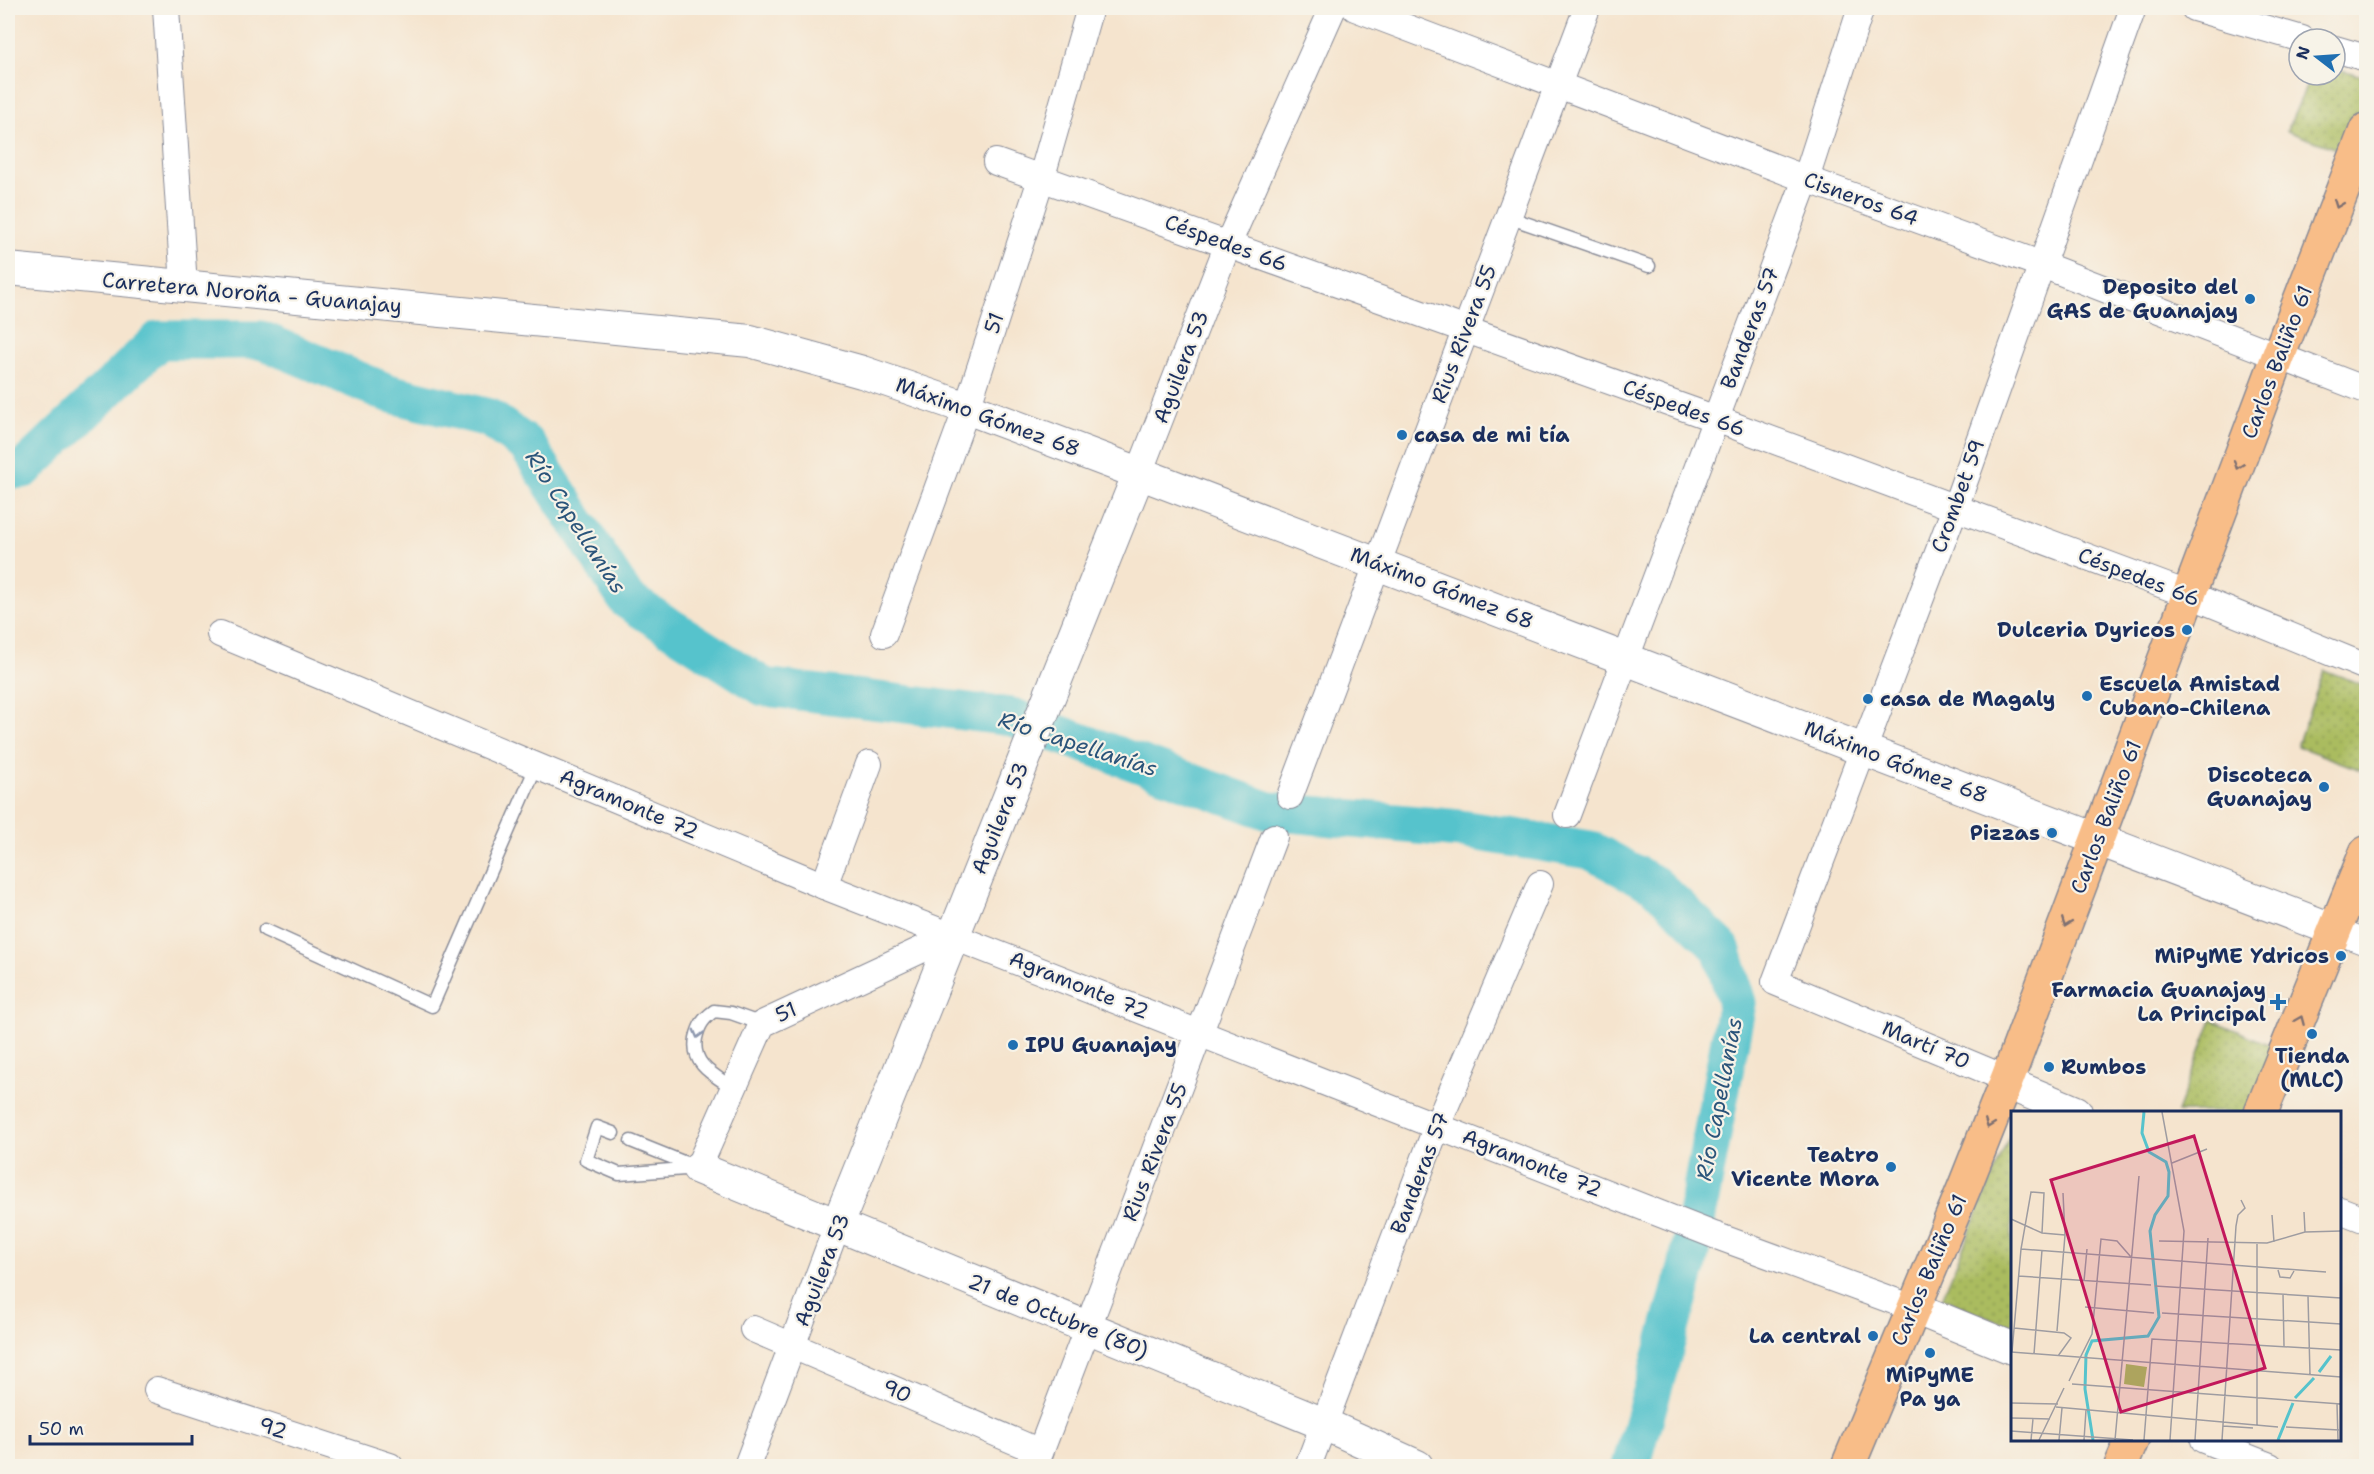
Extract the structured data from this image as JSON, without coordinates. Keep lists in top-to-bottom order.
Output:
{
  "streets": {
    "main road": ["Carlos Baliño 61"],
    "street": [
      "Cisneros 64",
      "Céspedes 66",
      "Carretera Noroña - Guanajay",
      "51",
      "Banderas 57",
      "Rius Rivera 55",
      "Aguilera 53",
      "Máximo Gómez 68",
      "Crombet 59",
      "Agramonte 72",
      "Martí 70",
      "21 de Octubre (80)",
      "90",
      "92"
    ]
  },
  "crossings": [
    ["Cisneros 64", "Banderas 57"],
    ["Cisneros 64", "Rius Rivera 55"],
    ["Cisneros 64", "Carlos Baliño 61"],
    ["Cisneros 64", "Crombet 59"],
    ["Céspedes 66", "51"],
    ["Céspedes 66", "Banderas 57"],
    ["Céspedes 66", "Rius Rivera 55"],
    ["Céspedes 66", "Carlos Baliño 61"],
    ["Céspedes 66", "Aguilera 53"],
    ["Céspedes 66", "Crombet 59"],
    ["Carretera Noroña - Guanajay", "Máximo Gómez 68"],
    ["51", "Aguilera 53"],
    ["51", "Máximo Gómez 68"],
    ["51", "Agramonte 72"],
    ["51", "21 de Octubre (80)"],
    ["Banderas 57", "Máximo Gómez 68"],
    ["Banderas 57", "Agramonte 72"],
    ["Banderas 57", "21 de Octubre (80)"],
    ["Rius Rivera 55", "Máximo Gómez 68"],
    ["Rius Rivera 55", "Agramonte 72"],
    ["Rius Rivera 55", "21 de Octubre (80)"],
    ["Rius Rivera 55", "90"],
    ["Carlos Baliño 61", "Máximo Gómez 68"],
    ["Carlos Baliño 61", "Agramonte 72"],
    ["Carlos Baliño 61", "Martí 70"],
    ["Aguilera 53", "Máximo Gómez 68"],
    ["Aguilera 53", "Agramonte 72"],
    ["Aguilera 53", "21 de Octubre (80)"],
    ["Aguilera 53", "90"],
    ["Máximo Gómez 68", "Crombet 59"],
    ["Crombet 59", "Martí 70"]
  ],
  "one_way": ["Carlos Baliño 61"],
  "water": ["Río Capellanías"],
  "places": {
    "other": [
      "Deposito del GAS de Guanajay",
      "casa de mi tía",
      "Dulceria Dyricos",
      "Escuela Amistad Cubano-Chilena",
      "casa de Magaly",
      "Discoteca Guanajay",
      "Pizzas",
      "MiPyME Ydricos",
      "Tienda (MLC)",
      "IPU Guanajay",
      "Rumbos",
      "Teatro Vicente Mora",
      "La central",
      "MiPyME Pa ya"
    ],
    "health": ["Farmacia Guanajay La Principal"]
  },
  "scale_bar": "50 m",
  "north": "left"
}
